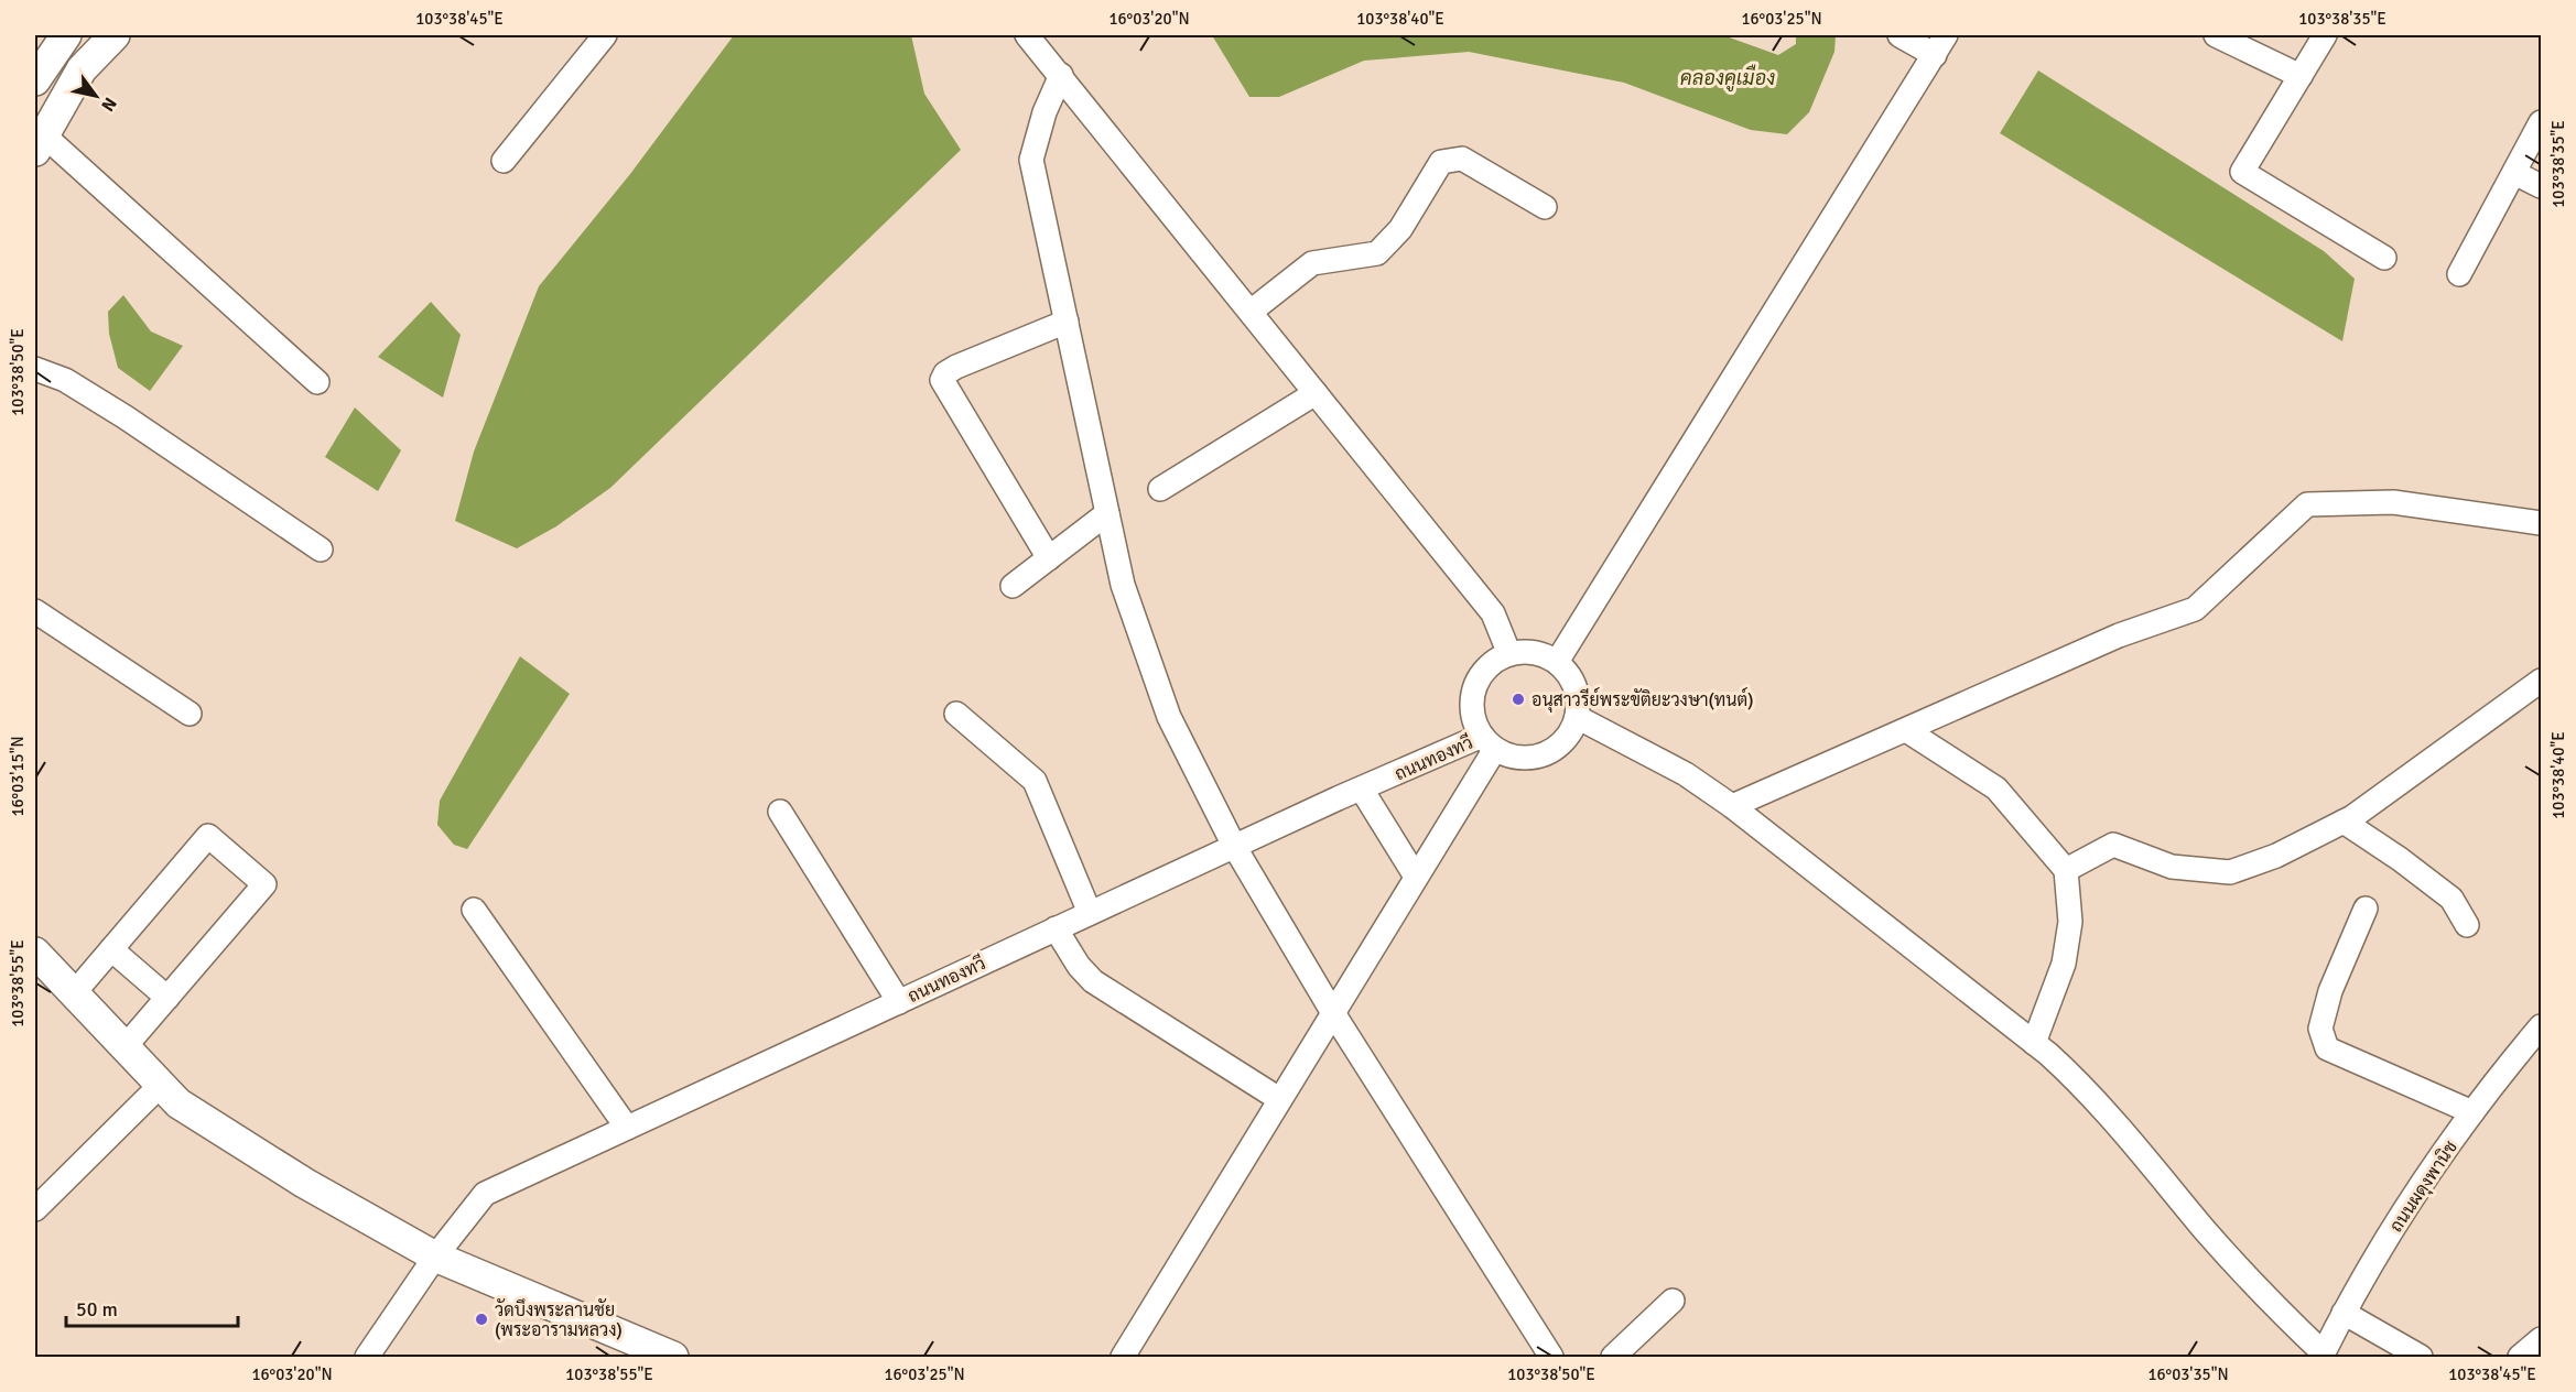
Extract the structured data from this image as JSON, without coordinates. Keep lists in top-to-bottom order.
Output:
{
  "streets": {
    "street": ["ถนนทองทวี", "ถนนผดุงพานิช"]
  },
  "water": ["คลองคูเมือง"],
  "places": ["อนุสาวรีย์พระขัติยะวงษา(ทนต์)", "วัดบึงพระลานชัย (พระอารามหลวง)"],
  "scale_bar": "50 m",
  "north": "bottom right",
  "coordinates": [
    "103°38'45\"E",
    "16°03'20\"N",
    "103°38'40\"E",
    "16°03'25\"N",
    "103°38'35\"E",
    "103°38'50\"E",
    "16°03'15\"N",
    "103°38'55\"E",
    "16°03'35\"N"
  ]
}
